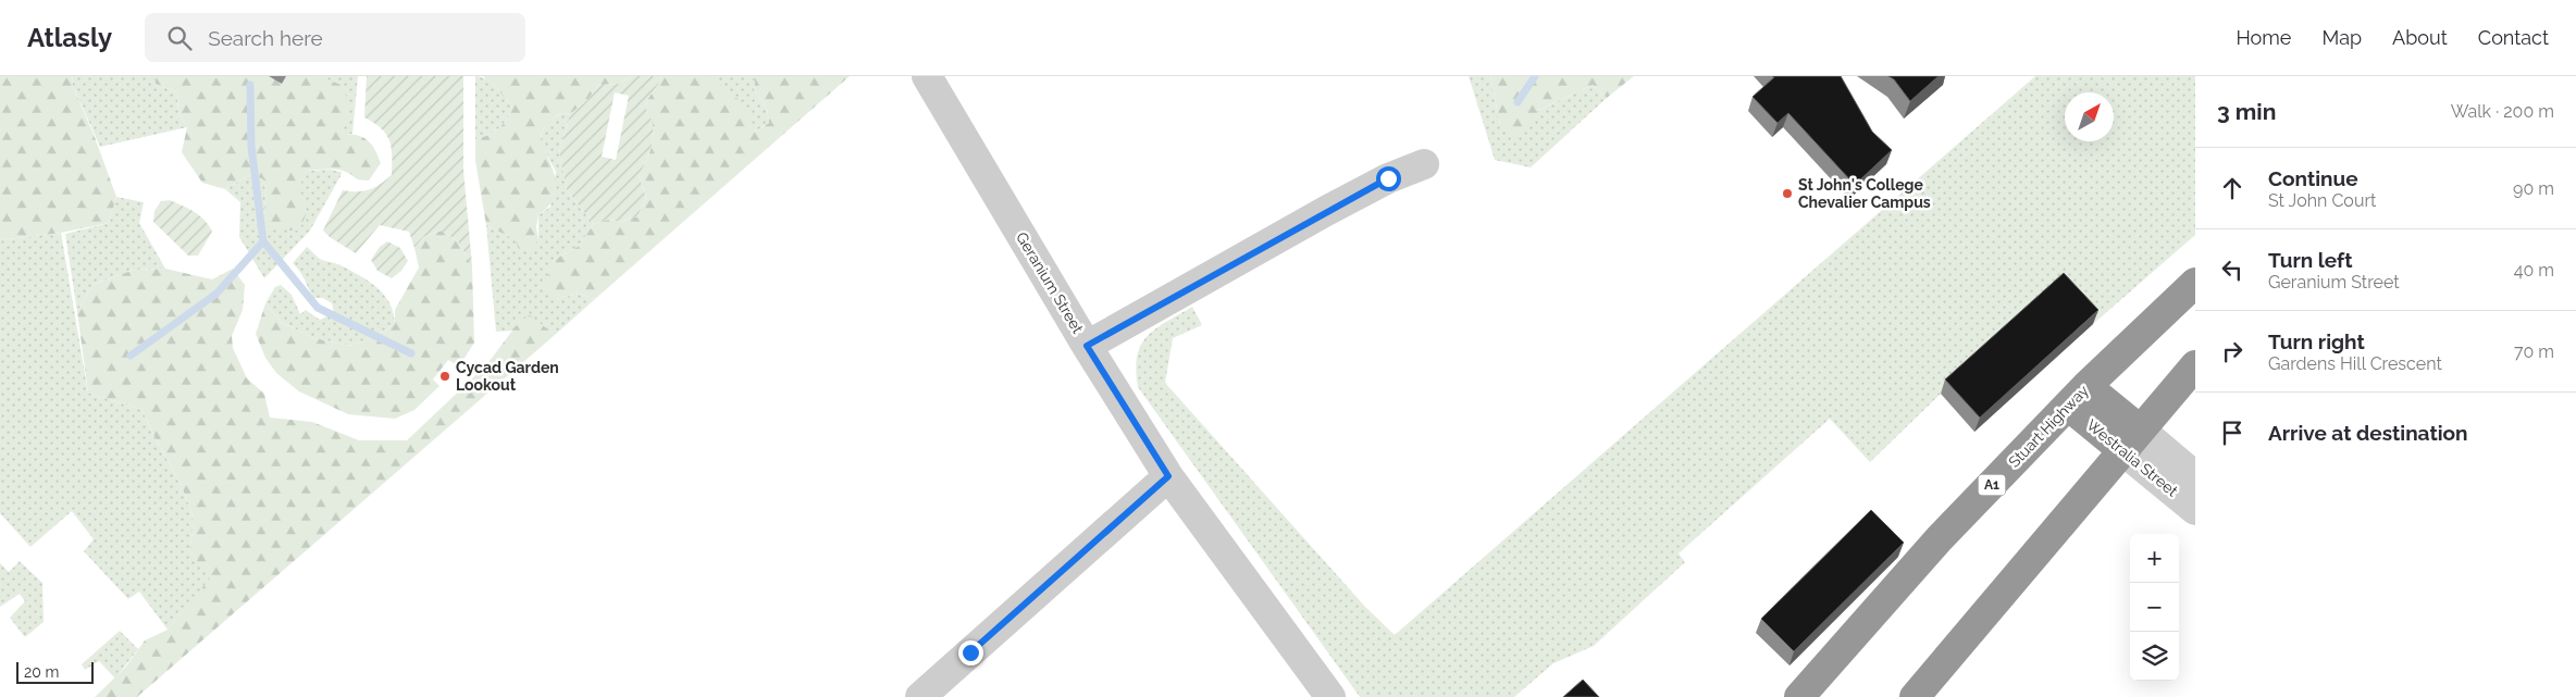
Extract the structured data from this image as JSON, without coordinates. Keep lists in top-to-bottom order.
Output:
{
  "streets": {
    "highway": ["Stuart Highway", "Westralia Street", "A1"],
    "street": ["Geranium Street"]
  },
  "crossings": [
    ["Stuart Highway", "Westralia Street"]
  ],
  "places": ["St John's College Chevalier Campus", "Cycad Garden Lookout"],
  "scale_bar": "20 m",
  "north": "top right",
  "page": {
    "header": "Atlasly",
    "search": "Search here",
    "nav": [
      "Home",
      "Map",
      "About",
      "Contact"
    ],
    "heading": ["3 min", "Walk · 200 m"],
    "list": [
      ["Continue", "St John Court", "90 m"],
      ["Turn left", "Geranium Street", "40 m"],
      ["Turn right", "Gardens Hill Crescent", "70 m"],
      "Arrive at destination"
    ],
    "map_buttons": ["+", "−"],
    "scale": "20 m"
  }
}
